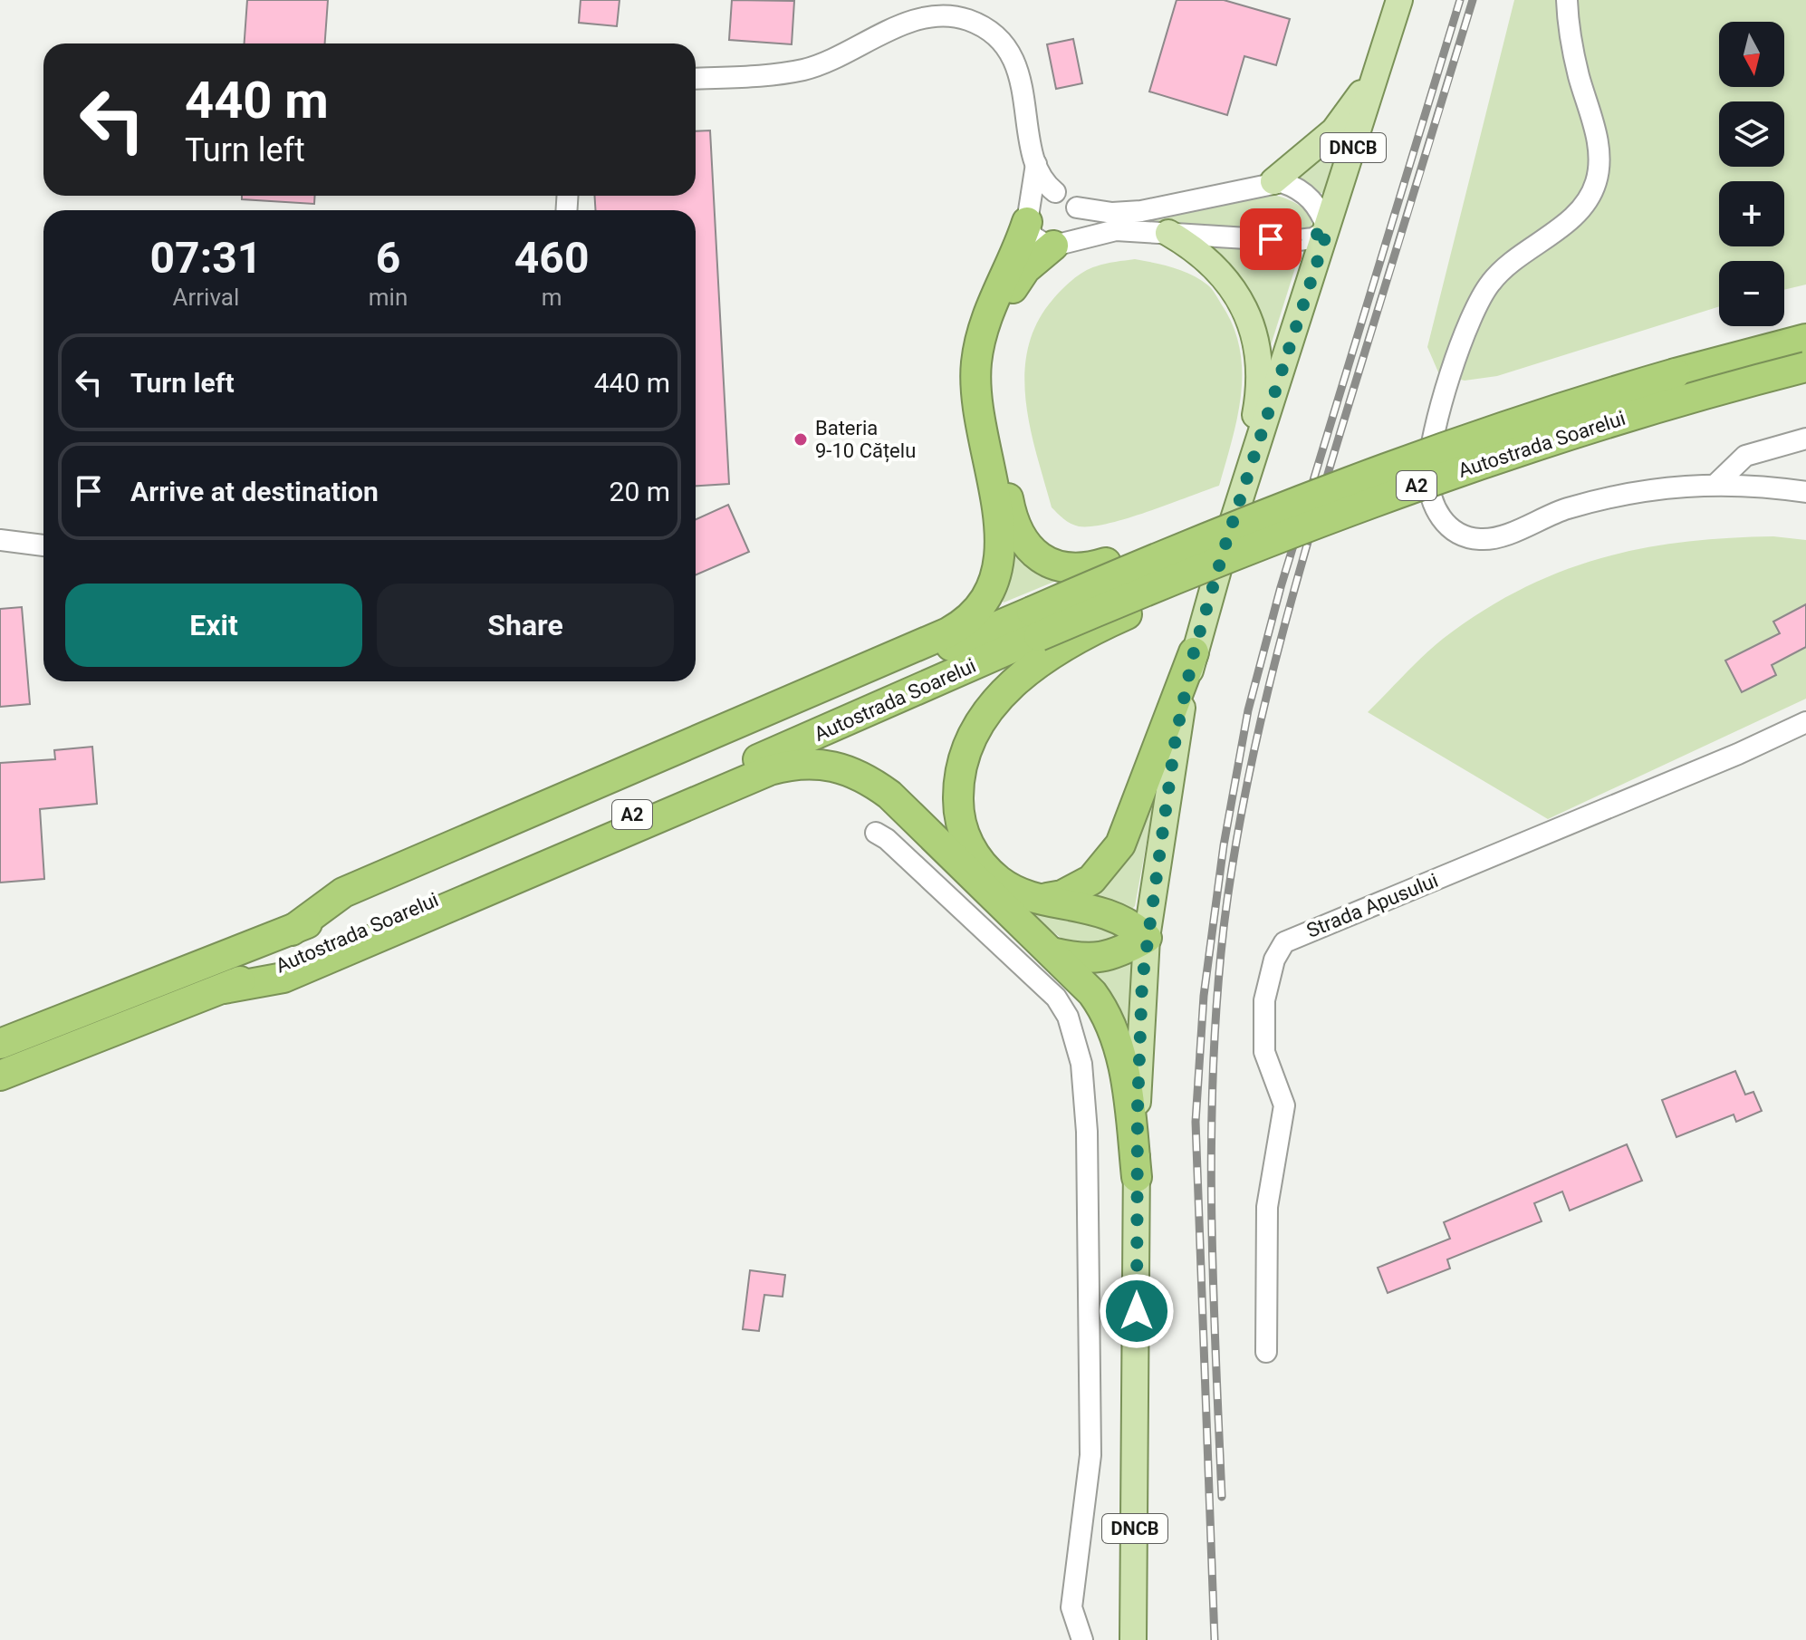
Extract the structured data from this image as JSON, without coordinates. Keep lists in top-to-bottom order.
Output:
{
  "streets": {
    "highway": ["Autostrada Soarelui", "A2"],
    "main road": ["DNCB"],
    "street": ["Strada Apusului"]
  },
  "places": ["Bateria 9-10 Cățelu"],
  "north": "bottom",
  "page": {
    "map_buttons": ["+", "−"],
    "turn": ["440 m", "Turn left"],
    "eta": [
      "07:31",
      "Arrival",
      "6",
      "min",
      "460",
      "m"
    ],
    "list": [
      {
        "name": "Turn left",
        "value": "440 m"
      },
      {
        "name": "Arrive at destination",
        "value": "20 m"
      }
    ],
    "buttons": ["Exit", "Share"]
  }
}
